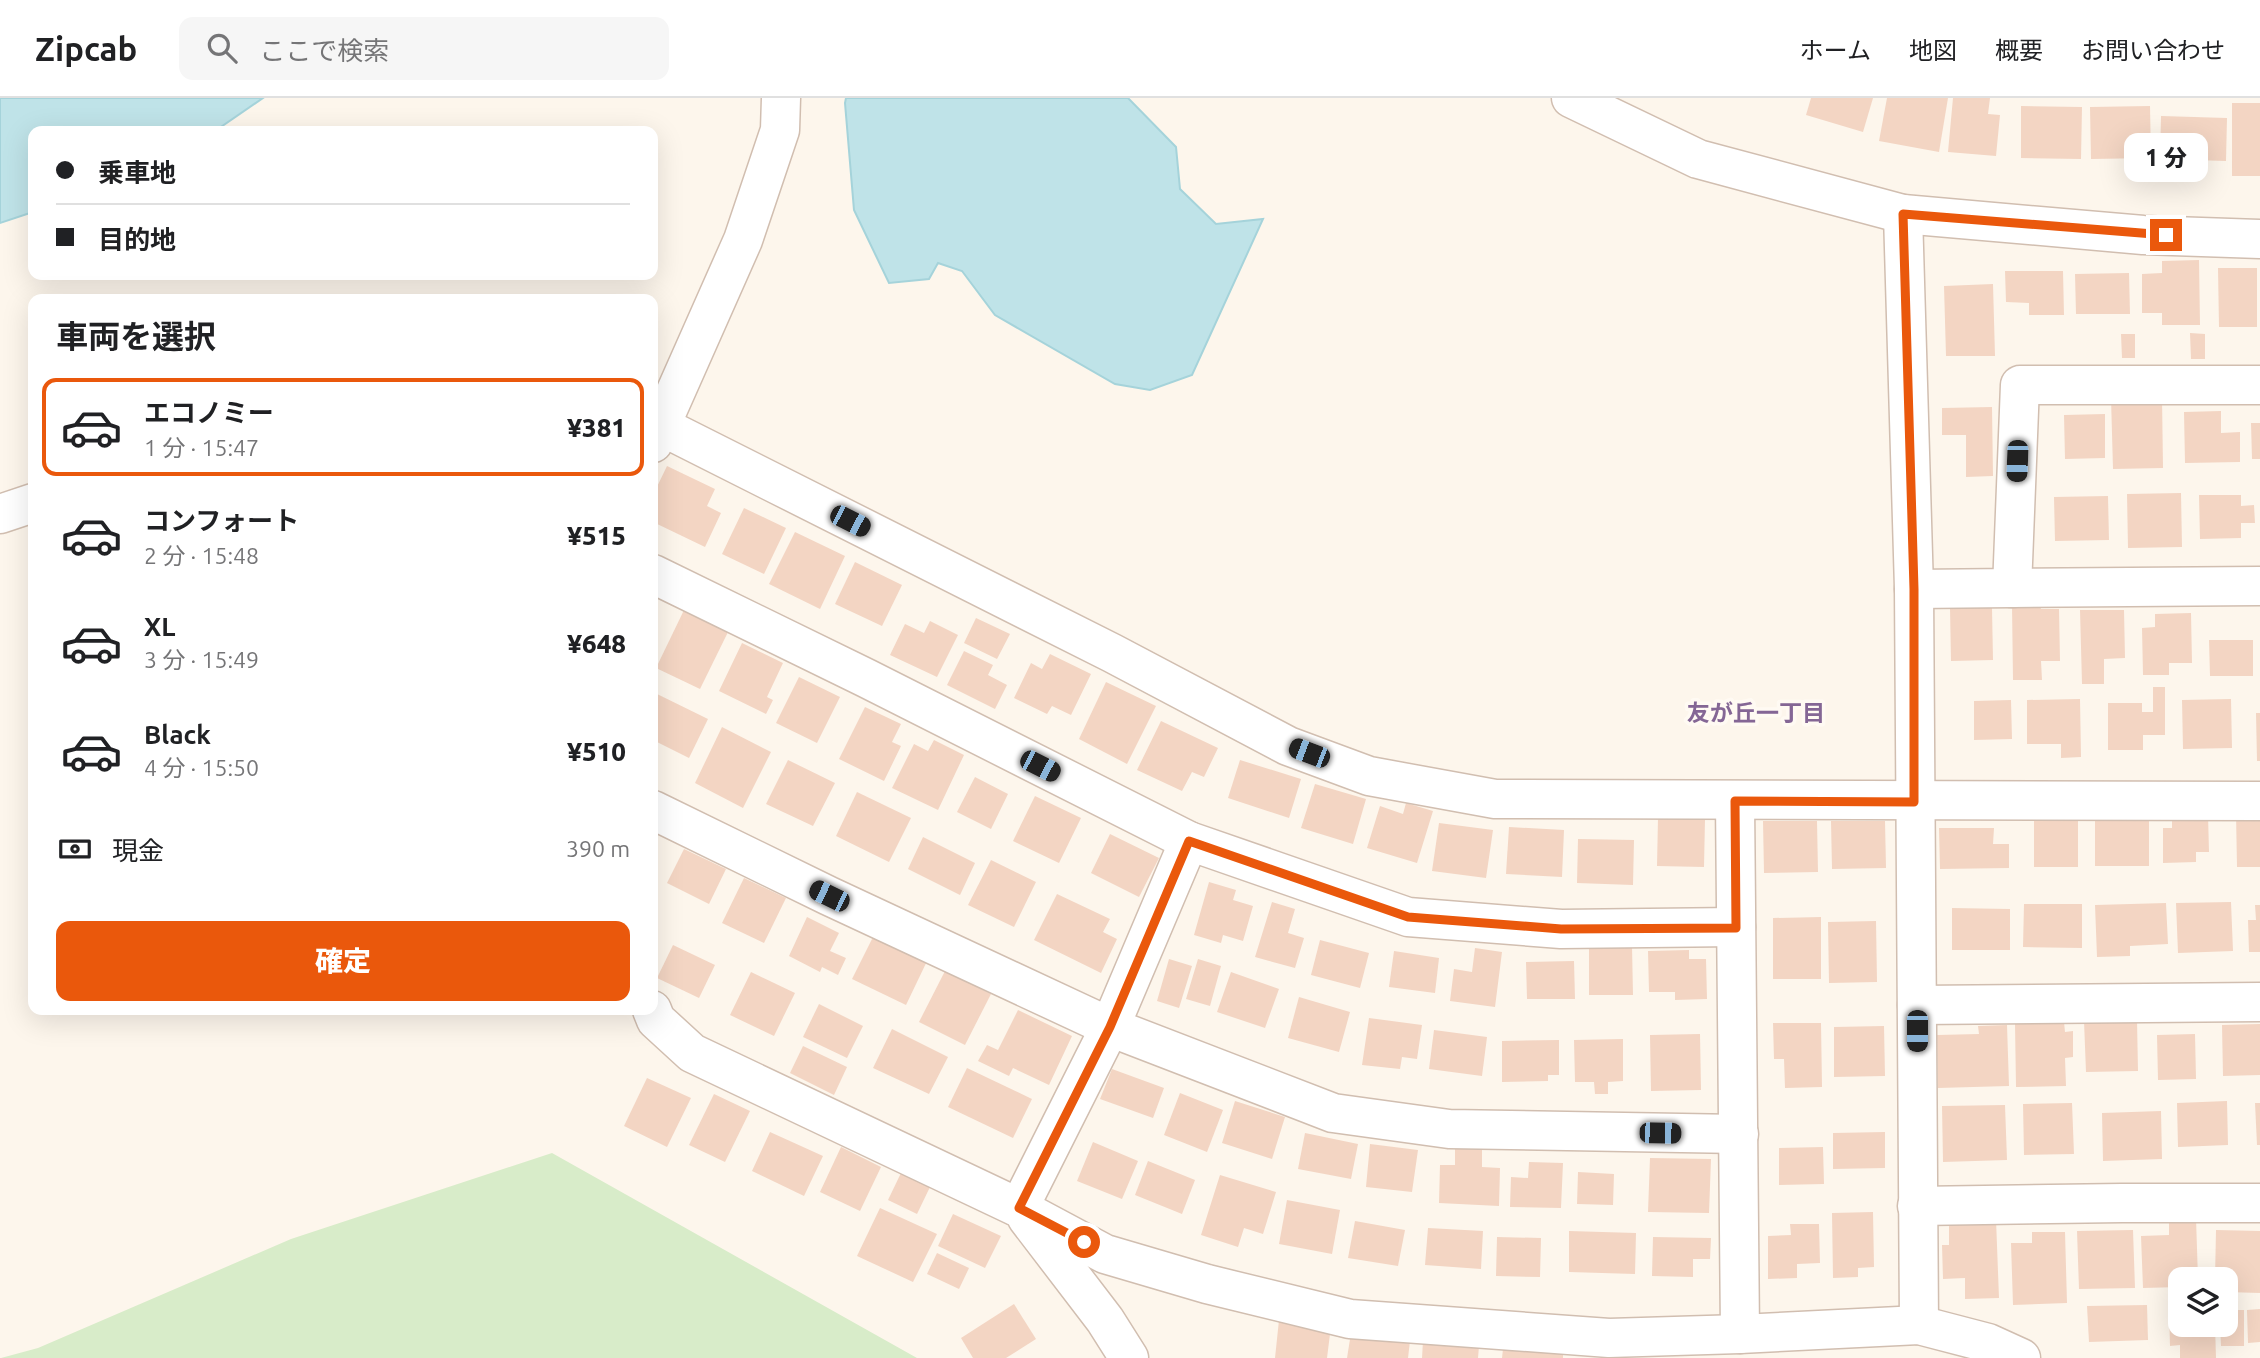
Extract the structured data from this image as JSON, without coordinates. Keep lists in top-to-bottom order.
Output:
{
  "districts": ["友が丘一丁目"],
  "page": {
    "header": "Zipcab",
    "search": "ここで検索",
    "nav": [
      "ホーム",
      "地図",
      "概要",
      "お問い合わせ"
    ],
    "banner": ["乗車地", "目的地"],
    "bubble": "1 分",
    "heading": "車両を選択",
    "list": [
      {
        "name": "エコノミー",
        "note": "1 分 · 15:47",
        "value": "¥381"
      },
      {
        "name": "コンフォート",
        "note": "2 分 · 15:48",
        "value": "¥515"
      },
      {
        "name": "XL",
        "note": "3 分 · 15:49",
        "value": "¥648"
      },
      {
        "name": "Black",
        "note": "4 分 · 15:50",
        "value": "¥510"
      }
    ],
    "pay": ["現金", "390 m"],
    "buttons": "確定"
  }
}
